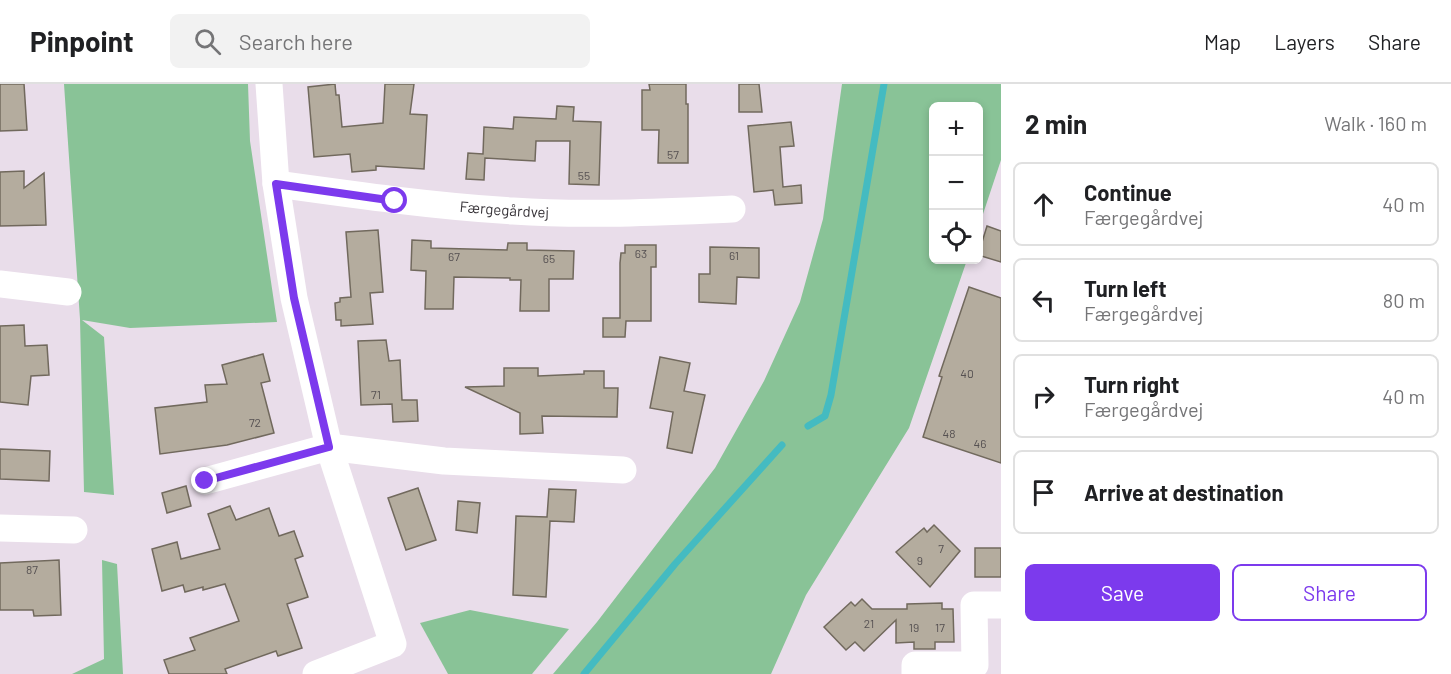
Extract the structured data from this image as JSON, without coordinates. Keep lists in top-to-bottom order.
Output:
{
  "streets": {
    "street": ["Færgegårdvej"]
  },
  "house_numbers": [
    "57",
    "55",
    "63",
    "61",
    "67",
    "65",
    "40",
    "71",
    "72",
    "48",
    "46",
    "7",
    "9",
    "87",
    "21",
    "19",
    "17"
  ],
  "page": {
    "header": "Pinpoint",
    "search": "Search here",
    "nav": ["Map", "Layers", "Share"],
    "heading": ["2 min", "Walk · 160 m"],
    "map_buttons": ["+", "−"],
    "list": [
      ["Continue", "Færgegårdvej", "40 m"],
      ["Turn left", "Færgegårdvej", "80 m"],
      ["Turn right", "Færgegårdvej", "40 m"],
      "Arrive at destination"
    ],
    "buttons": ["Save", "Share"]
  }
}
